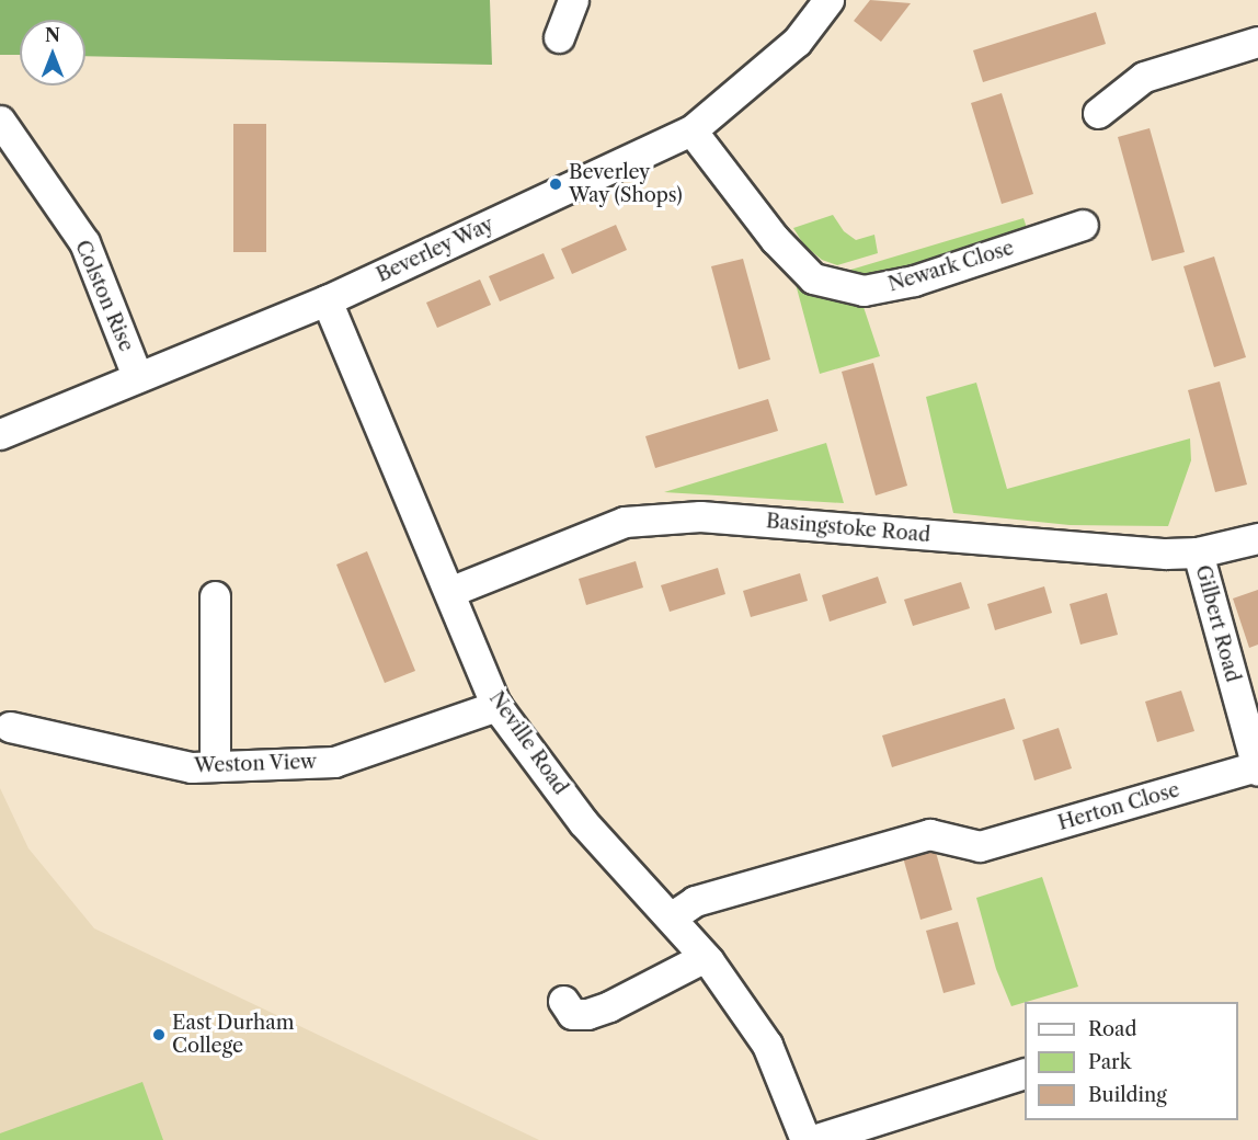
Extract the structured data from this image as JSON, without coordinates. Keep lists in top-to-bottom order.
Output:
{
  "streets": {
    "street": [
      "Beverley Way",
      "Newark Close",
      "Colston Rise",
      "Basingstoke Road",
      "Gilbert Road",
      "Neville Road",
      "Weston View",
      "Herton Close"
    ]
  },
  "crossings": [
    ["Beverley Way", "Newark Close"],
    ["Beverley Way", "Colston Rise"],
    ["Beverley Way", "Neville Road"],
    ["Basingstoke Road", "Gilbert Road"],
    ["Basingstoke Road", "Neville Road"],
    ["Gilbert Road", "Herton Close"],
    ["Neville Road", "Weston View"],
    ["Neville Road", "Herton Close"]
  ],
  "places": ["Beverley Way (Shops)", "East Durham College"],
  "legend": ["Road", "Park", "Building"],
  "north": "top"
}
